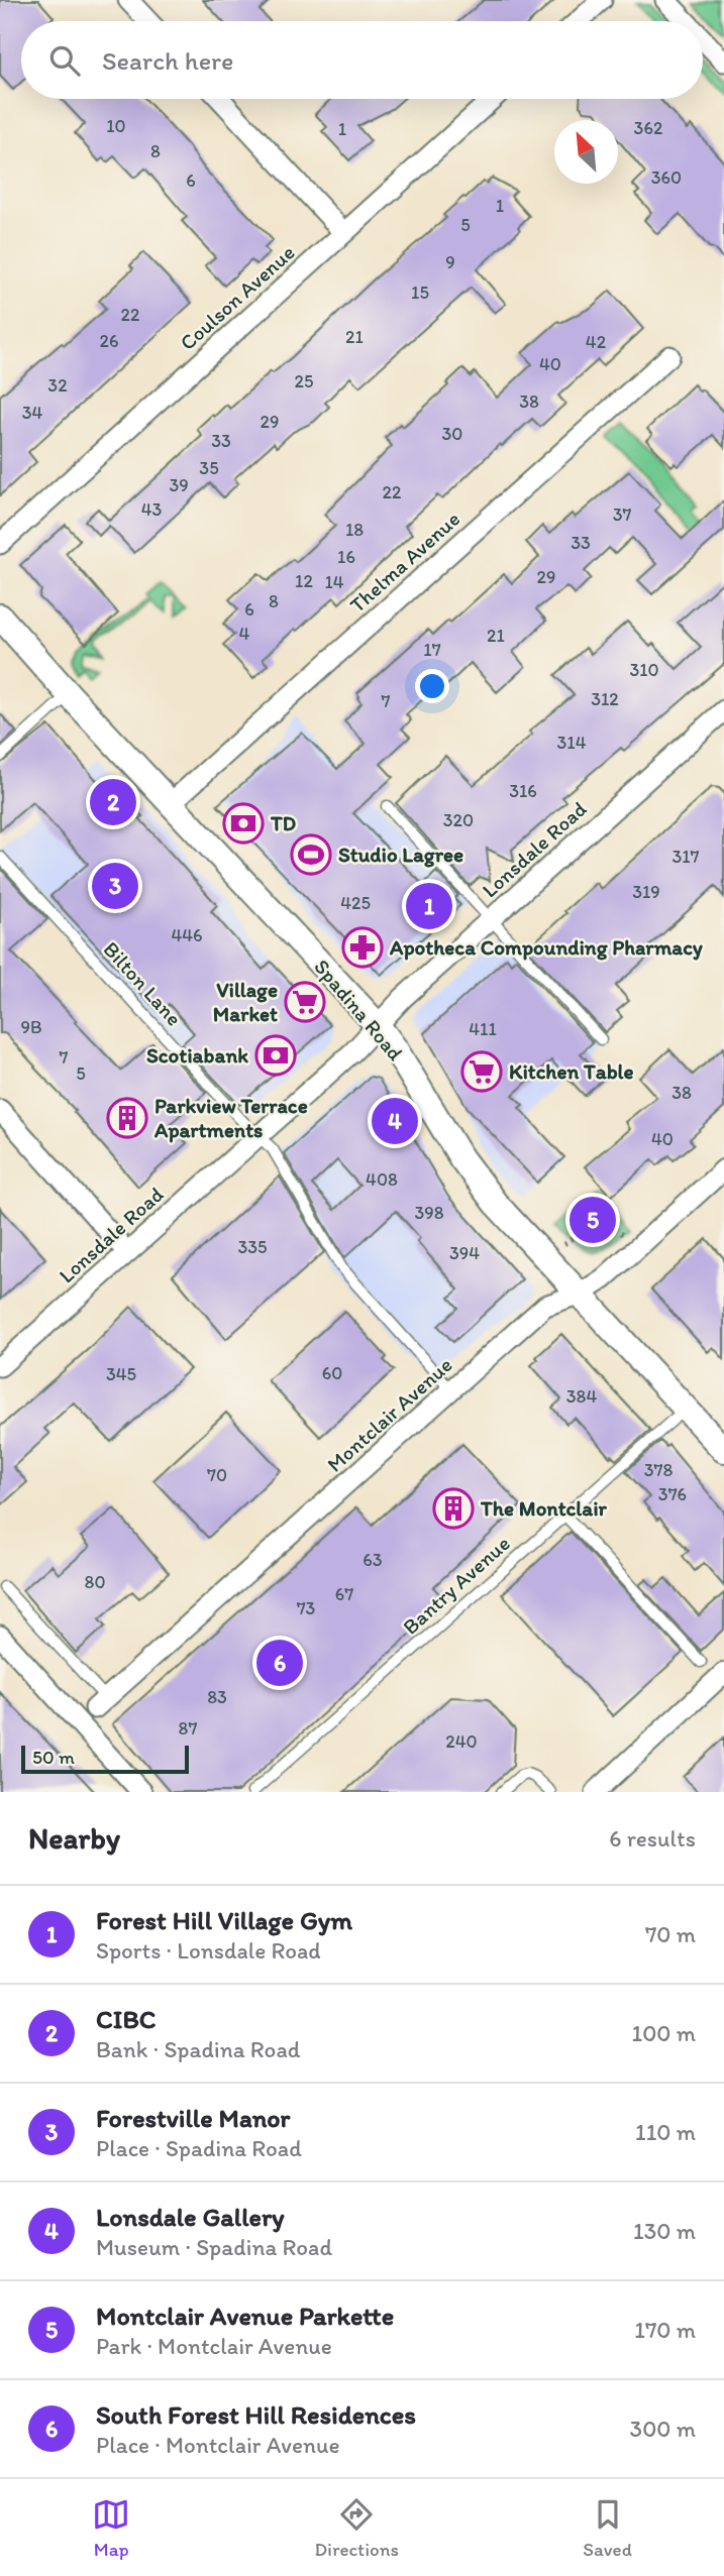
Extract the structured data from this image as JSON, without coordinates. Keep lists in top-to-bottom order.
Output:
{
  "streets": {
    "street": [
      "Coulson Avenue",
      "Thelma Avenue",
      "Lonsdale Road",
      "Spadina Road",
      "Montclair Avenue"
    ],
    "lane": ["Bilton Lane", "Bantry Avenue"]
  },
  "crossings": [
    ["Thelma Avenue", "Spadina Road"],
    ["Lonsdale Road", "Bilton Lane"],
    ["Lonsdale Road", "Spadina Road"],
    ["Bilton Lane", "Montclair Avenue"],
    ["Spadina Road", "Montclair Avenue"],
    ["Spadina Road", "Bantry Avenue"]
  ],
  "places": {
    "bank": ["TD", "Scotiabank"],
    "sports": ["Studio Lagree"],
    "pharmacy": ["Apotheca Compounding Pharmacy"],
    "supermarket": ["Village Market", "Kitchen Table"],
    "building": ["Parkview Terrace Apartments", "The Montclair"]
  },
  "house_numbers": [
    "10",
    "362",
    "1",
    "8",
    "360",
    "6",
    "1",
    "5",
    "9",
    "15",
    "22",
    "21",
    "26",
    "42",
    "40",
    "25",
    "32",
    "38",
    "34",
    "29",
    "30",
    "33",
    "35",
    "39",
    "22",
    "43",
    "37",
    "18",
    "33",
    "16",
    "29",
    "12",
    "14",
    "8",
    "6",
    "4",
    "21",
    "17",
    "310",
    "312",
    "7",
    "314",
    "316",
    "320",
    "317",
    "319",
    "425",
    "446",
    "9B",
    "411",
    "7",
    "5",
    "38",
    "40",
    "408",
    "398",
    "335",
    "394",
    "60",
    "345",
    "384",
    "378",
    "70",
    "376",
    "63",
    "80",
    "67",
    "73",
    "83",
    "87",
    "240"
  ],
  "scale_bar": "50 m",
  "north": "top left",
  "page": {
    "search": "Search here",
    "pins": [
      "2",
      "3",
      "1",
      "4",
      "5",
      "6"
    ],
    "scale": "50 m",
    "heading": ["Nearby", "6 results"],
    "list": [
      {
        "mark": "1",
        "name": "Forest Hill Village Gym",
        "note": "Sports · Lonsdale Road",
        "value": "70 m"
      },
      {
        "mark": "2",
        "name": "CIBC",
        "note": "Bank · Spadina Road",
        "value": "100 m"
      },
      {
        "mark": "3",
        "name": "Forestville Manor",
        "note": "Place · Spadina Road",
        "value": "110 m"
      },
      {
        "mark": "4",
        "name": "Lonsdale Gallery",
        "note": "Museum · Spadina Road",
        "value": "130 m"
      },
      {
        "mark": "5",
        "name": "Montclair Avenue Parkette",
        "note": "Park · Montclair Avenue",
        "value": "170 m"
      },
      {
        "mark": "6",
        "name": "South Forest Hill Residences",
        "note": "Place · Montclair Avenue",
        "value": "300 m"
      }
    ],
    "nav": ["Map", "Directions", "Saved"]
  }
}
